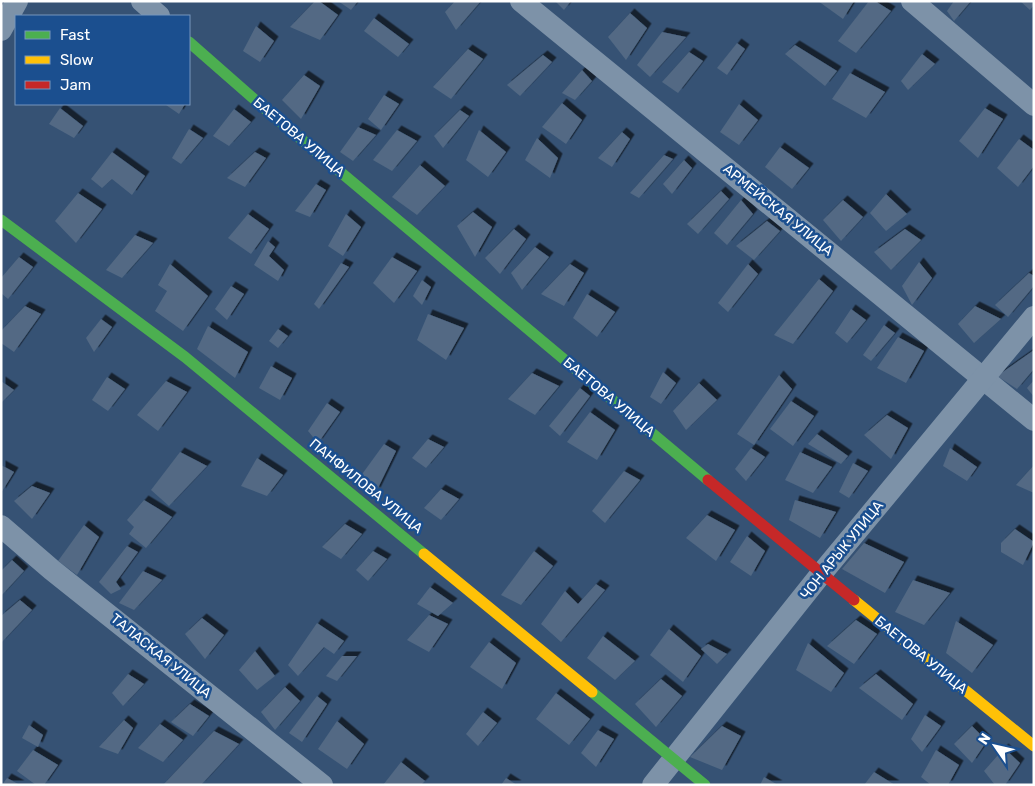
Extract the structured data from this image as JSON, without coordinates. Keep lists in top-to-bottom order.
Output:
{
  "streets": {
    "street": [
      "БАЕТОВА УЛИЦА",
      "АРМЕЙСКАЯ УЛИЦА",
      "ПАНФИЛОВА УЛИЦА",
      "ЧОН АРЫК УЛИЦА",
      "ТАЛАСКАЯ УЛИЦА"
    ]
  },
  "crossings": [
    ["БАЕТОВА УЛИЦА", "ЧОН АРЫК УЛИЦА"],
    ["АРМЕЙСКАЯ УЛИЦА", "ЧОН АРЫК УЛИЦА"],
    ["ПАНФИЛОВА УЛИЦА", "ЧОН АРЫК УЛИЦА"]
  ],
  "legend": ["Fast", "Slow", "Jam"],
  "north": "top left"
}
